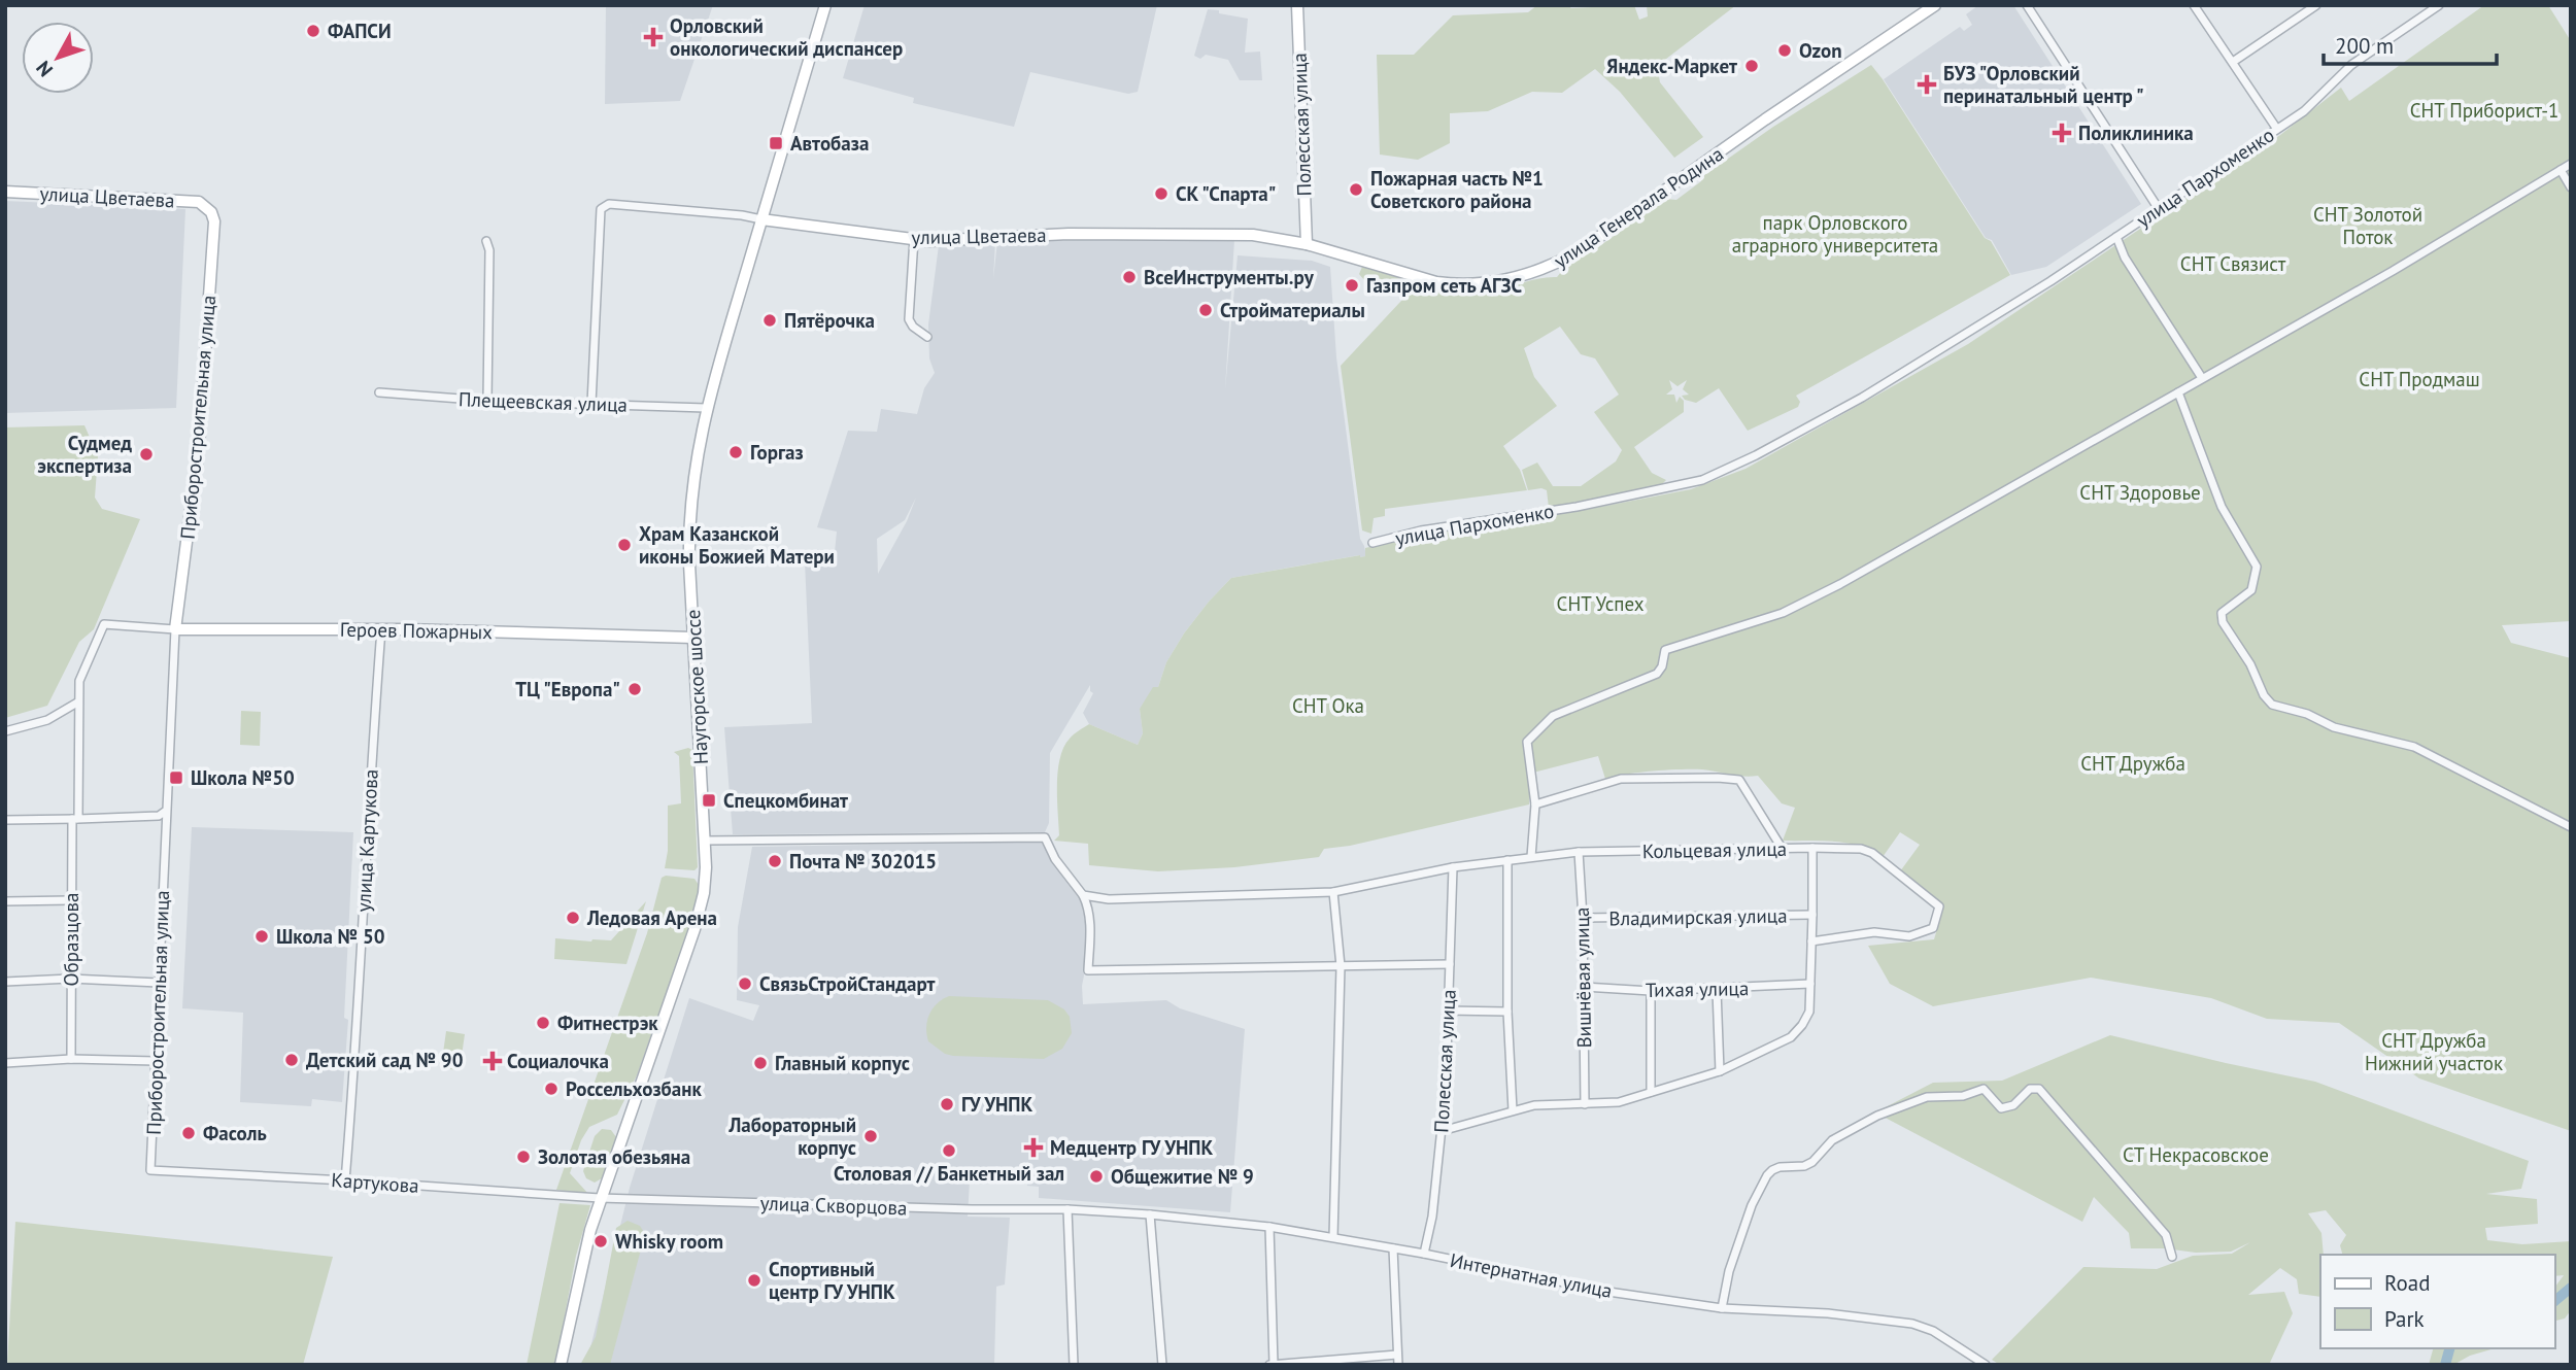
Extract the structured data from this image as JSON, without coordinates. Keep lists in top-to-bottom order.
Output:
{
  "streets": {
    "main road": [
      "Полесская улица",
      "улица Цветаева",
      "улица Генерала Родина",
      "Приборостроительная улица",
      "Героев Пожарных",
      "Наугорское шоссе"
    ],
    "street": [
      "улица Пархоменко",
      "Плещеевская улица",
      "улица Картукова",
      "Кольцевая улица",
      "Владимирская улица",
      "Образцова",
      "Вишнёвая улица",
      "Тихая улица",
      "Картукова",
      "улица Скворцова",
      "Интернатная улица"
    ]
  },
  "crossings": [
    ["Полесская улица", "улица Цветаева"],
    ["Полесская улица", "улица Генерала Родина"],
    ["Полесская улица", "Кольцевая улица"],
    ["Полесская улица", "Интернатная улица"],
    ["улица Цветаева", "улица Генерала Родина"],
    ["улица Цветаева", "Плещеевская улица"],
    ["улица Цветаева", "Приборостроительная улица"],
    ["улица Цветаева", "Наугорское шоссе"],
    ["Плещеевская улица", "Наугорское шоссе"],
    ["Приборостроительная улица", "Героев Пожарных"],
    ["Приборостроительная улица", "Картукова"],
    ["Героев Пожарных", "Наугорское шоссе"],
    ["Героев Пожарных", "улица Картукова"],
    ["Наугорское шоссе", "Картукова"],
    ["Наугорское шоссе", "улица Скворцова"],
    ["улица Картукова", "Картукова"],
    ["Кольцевая улица", "Владимирская улица"],
    ["Кольцевая улица", "Вишнёвая улица"],
    ["Кольцевая улица", "Тихая улица"],
    ["Владимирская улица", "Вишнёвая улица"],
    ["Вишнёвая улица", "Тихая улица"],
    ["Картукова", "улица Скворцова"],
    ["улица Скворцова", "Интернатная улица"]
  ],
  "parks": [
    "СНТ Приборист-1",
    "СНТ Золотой Поток",
    "парк Орловского аграрного университета",
    "СНТ Связист",
    "СНТ Продмаш",
    "СНТ Здоровье",
    "СНТ Успех",
    "СНТ Ока",
    "СНТ Дружба",
    "СНТ Дружба Нижний участок",
    "СТ Некрасовское"
  ],
  "places": {
    "other": [
      "ФАПСИ",
      "Ozon",
      "Яндекс-Маркет",
      "Пожарная часть №1 Советского района",
      "СК \"Спарта\"",
      "ВсеИнструменты.ру",
      "Газпром сеть АГЗС",
      "Стройматериалы",
      "Пятёрочка",
      "Горгаз",
      "Судмед экспертиза",
      "Храм Казанской иконы Божией Матери",
      "ТЦ \"Европа\"",
      "Почта № 302015",
      "Ледовая Арена",
      "Школа № 50",
      "СвязьСтройСтандарт",
      "Фитнестрэк",
      "Детский сад № 90",
      "Главный корпус",
      "Россельхозбанк",
      "ГУ УНПК",
      "Фасоль",
      "Лабораторный корпус",
      "Столовая // Банкетный зал",
      "Золотая обезьяна",
      "Общежитие № 9",
      "Whisky room",
      "Спортивный центр ГУ УНПК"
    ],
    "health": [
      "Орловский онкологический диспансер",
      "БУЗ \"Орловский перинатальный центр \"",
      "Поликлиника",
      "Социалочка",
      "Медцентр ГУ УНПК"
    ],
    "transit": ["Автобаза", "Школа №50", "Спецкомбинат"]
  },
  "legend": ["Road", "Park"],
  "scale_bar": "200 m",
  "north": "bottom left"
}
